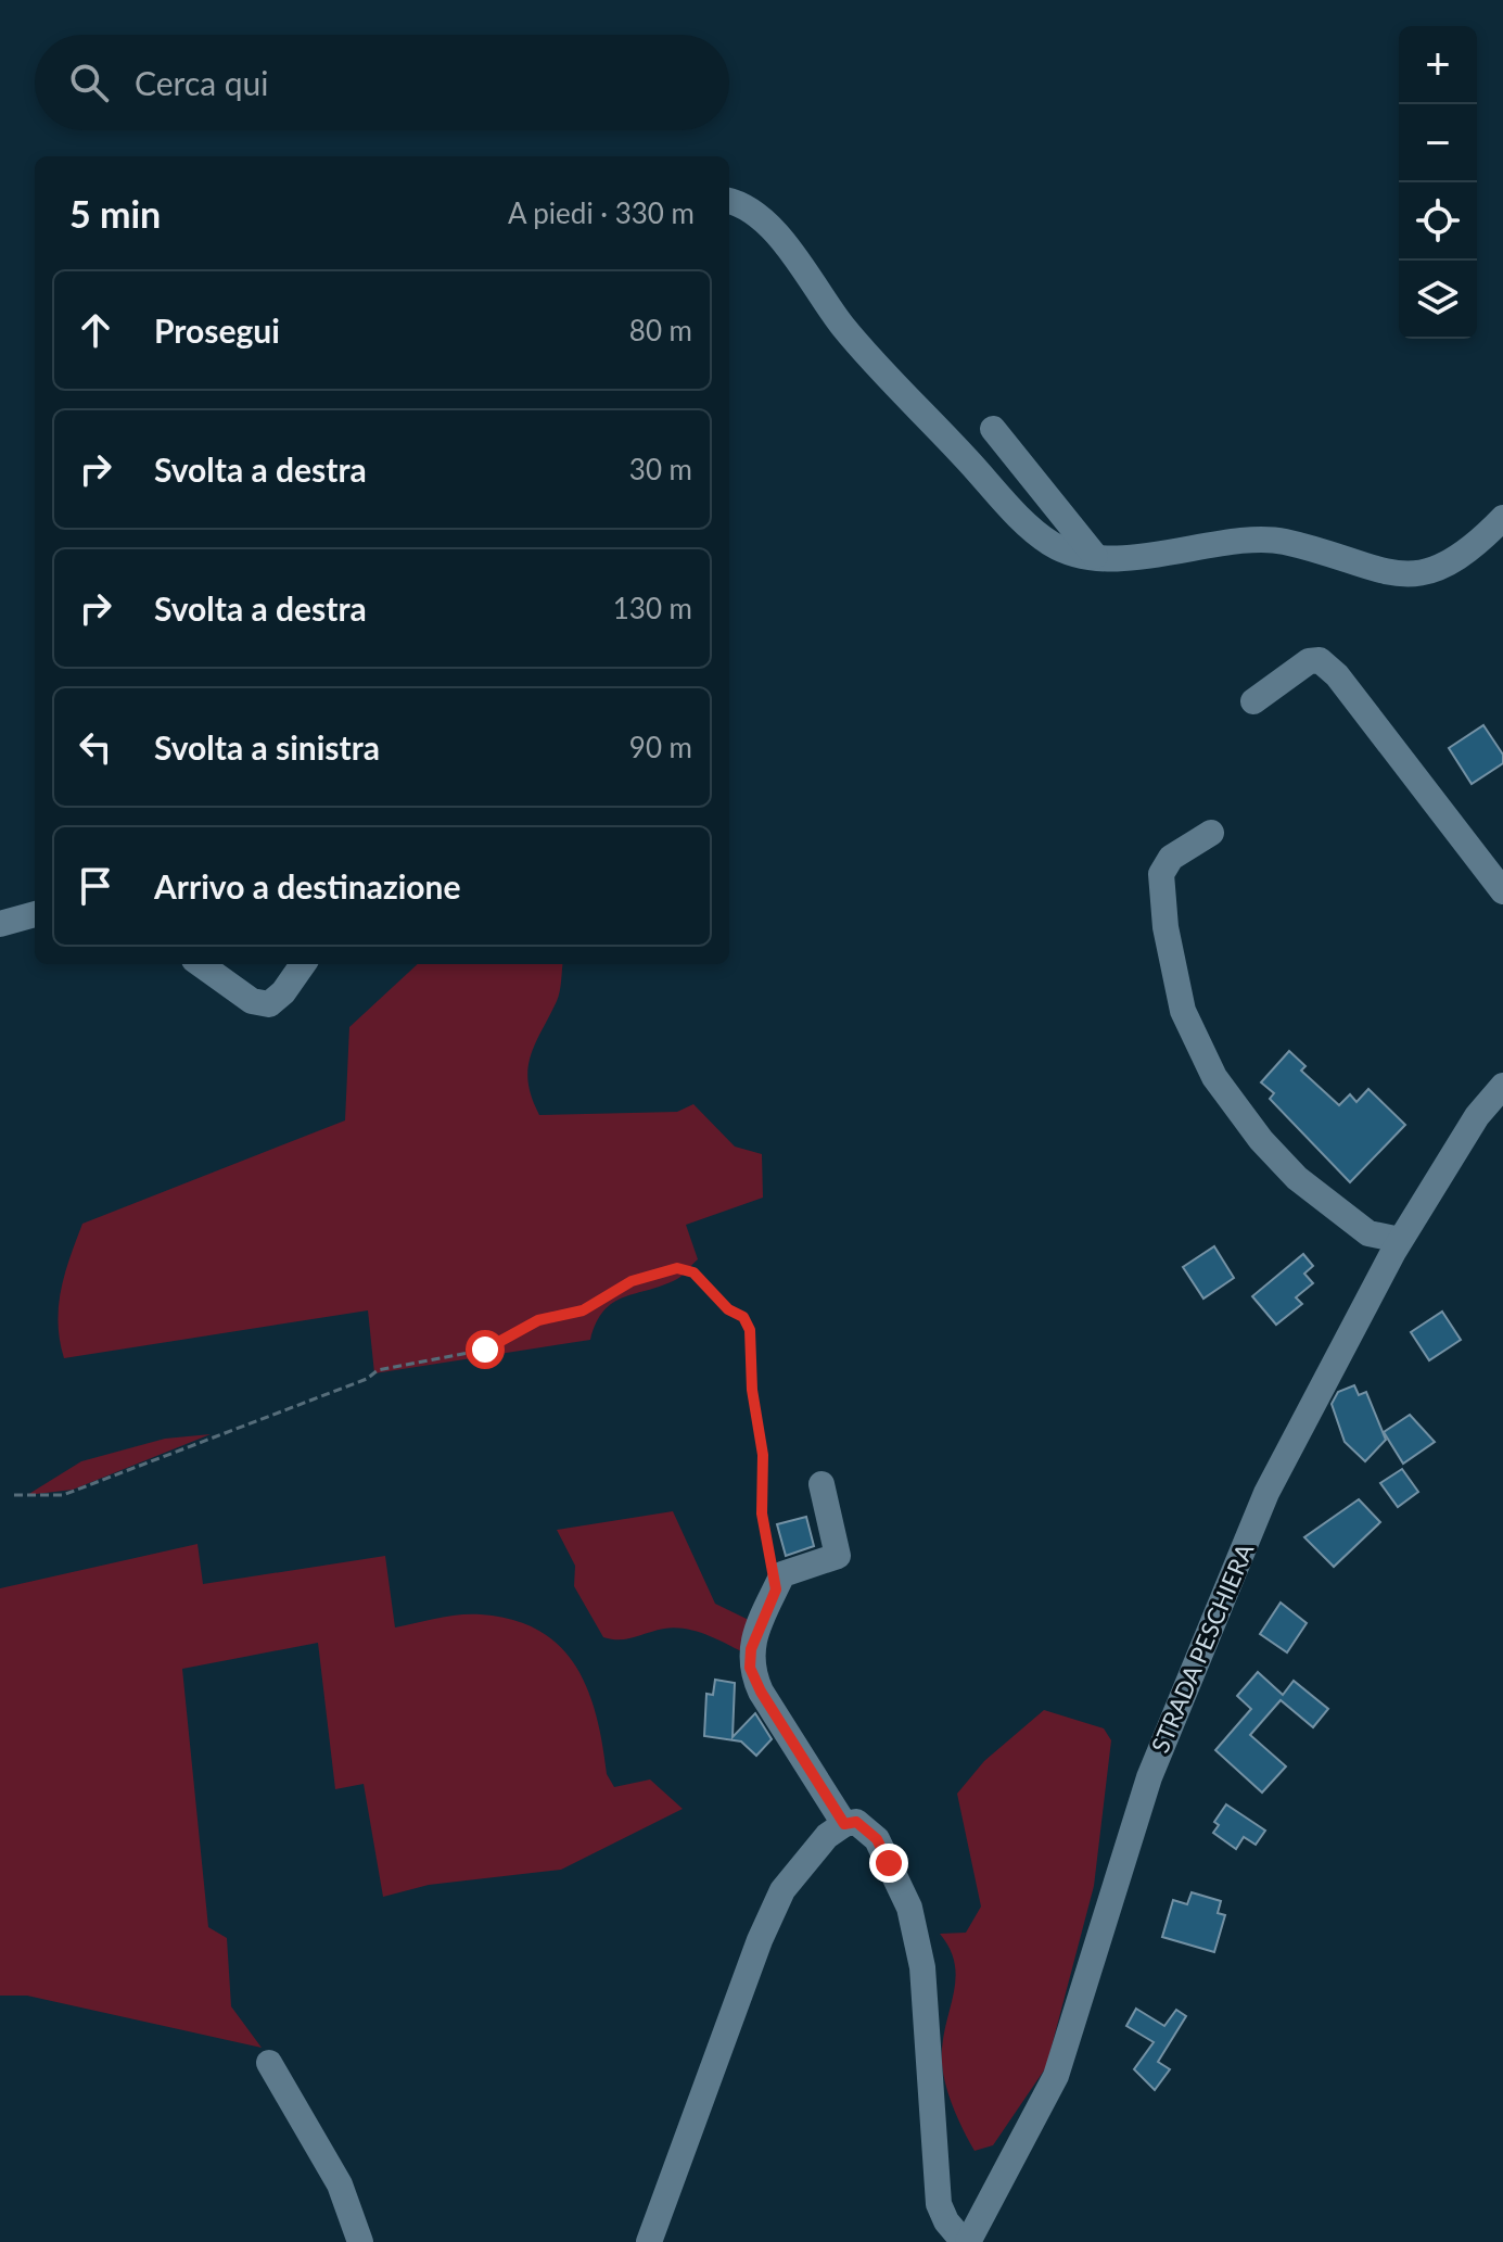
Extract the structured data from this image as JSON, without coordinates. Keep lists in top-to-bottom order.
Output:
{
  "streets": {
    "street": ["STRADA PESCHIERA"]
  },
  "page": {
    "map_buttons": ["+", "−"],
    "search": "Cerca qui",
    "heading": ["5 min", "A piedi · 330 m"],
    "list": [
      ["Prosegui", "80 m"],
      ["Svolta a destra", "30 m"],
      ["Svolta a destra", "130 m"],
      ["Svolta a sinistra", "90 m"],
      "Arrivo a destinazione"
    ]
  }
}
